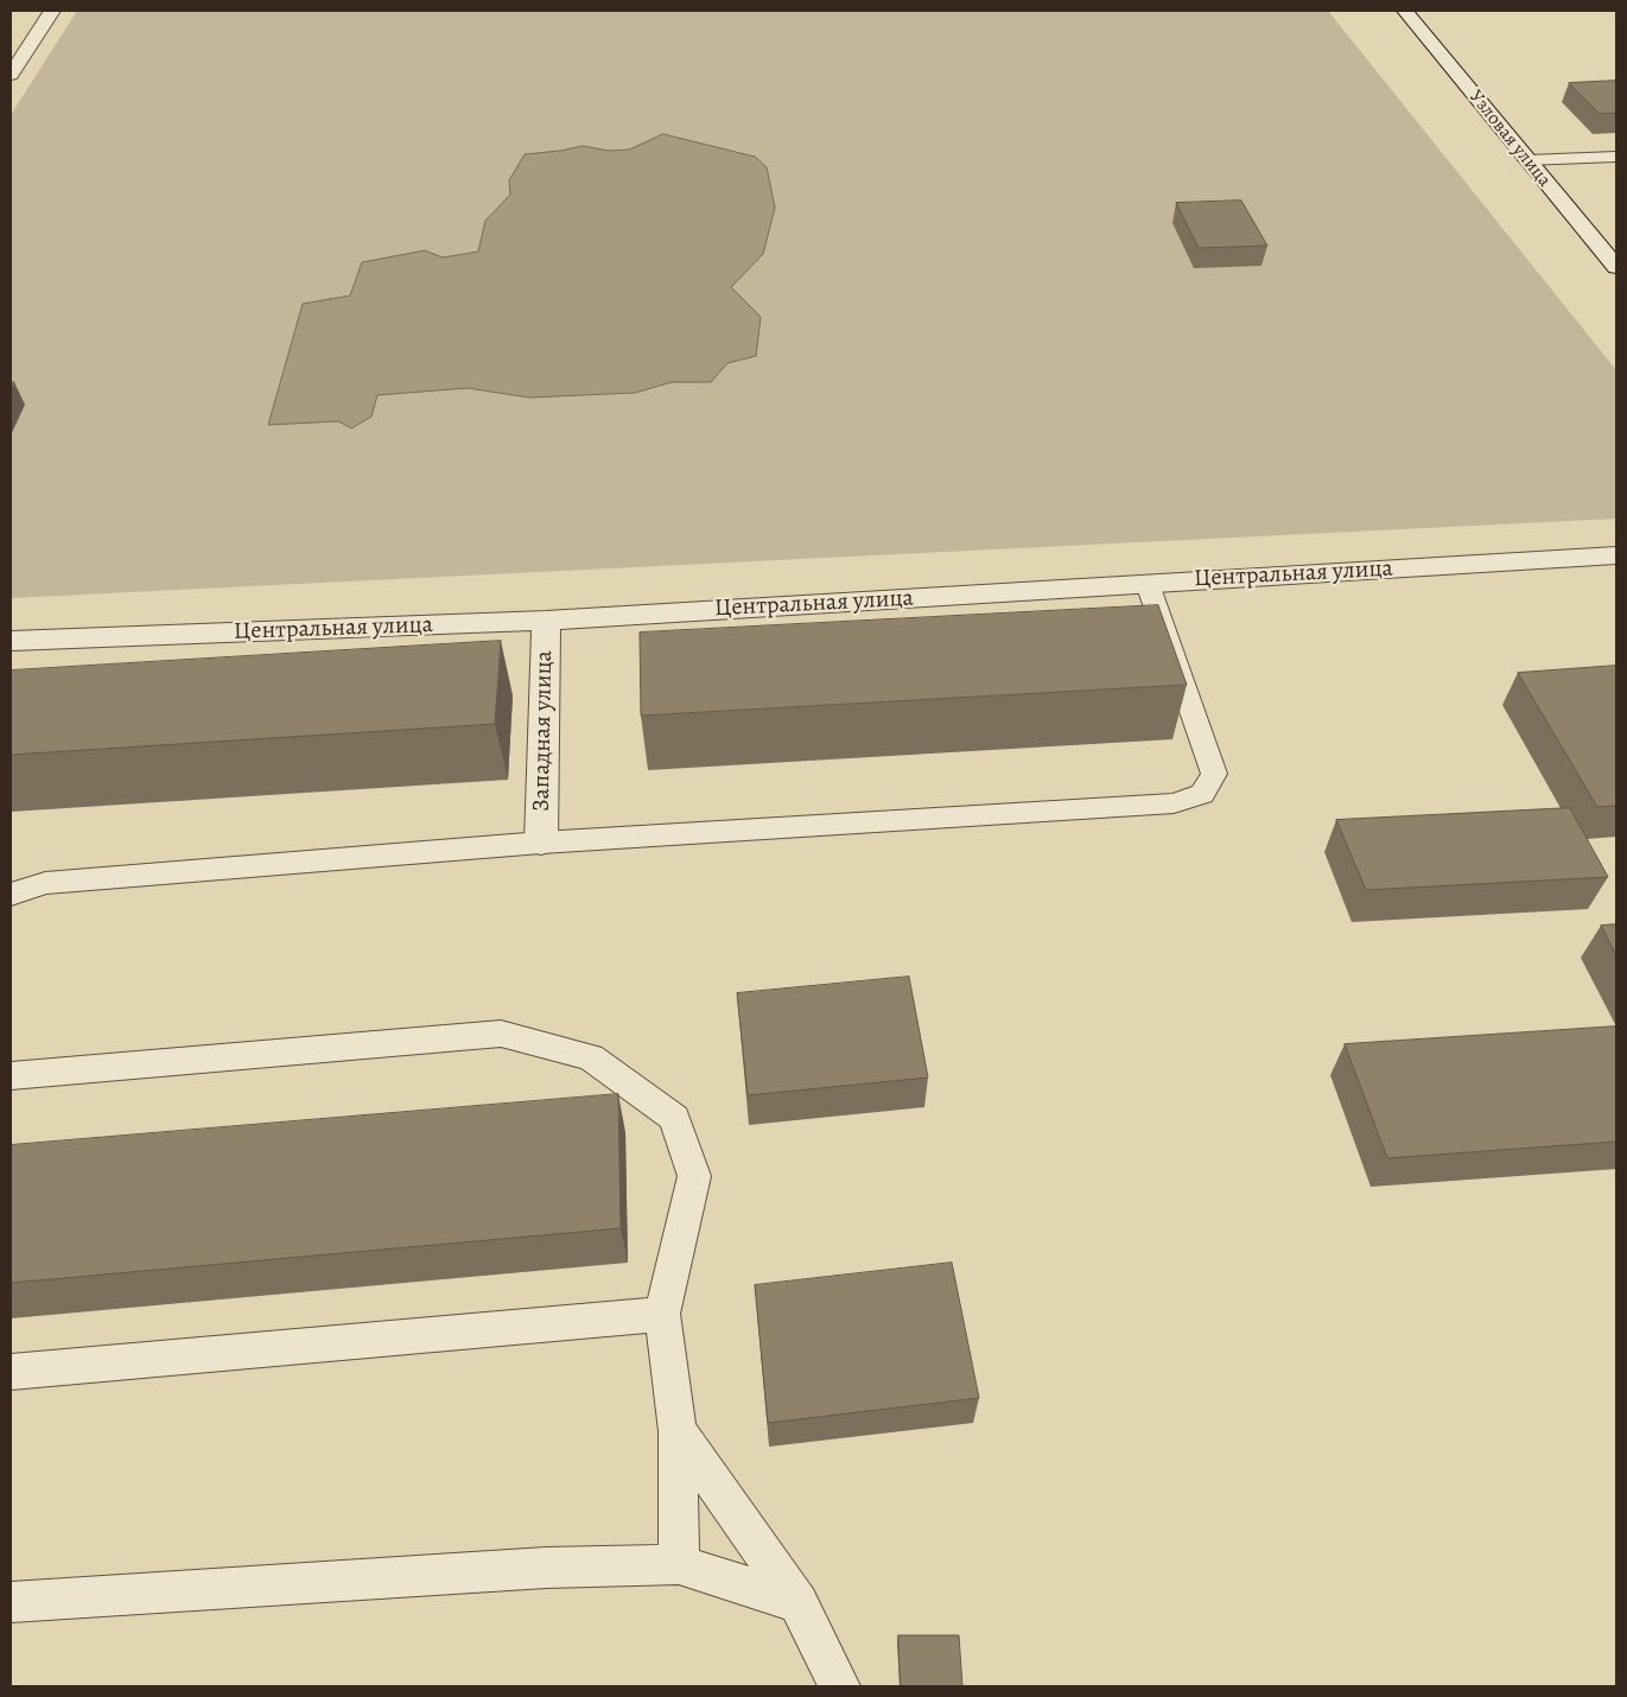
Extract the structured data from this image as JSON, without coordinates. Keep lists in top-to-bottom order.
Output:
{
  "streets": {
    "street": ["Узловая улица", "Центральная улица", "Западная улица"]
  },
  "crossings": [
    ["Центральная улица", "Западная улица"]
  ]
}
